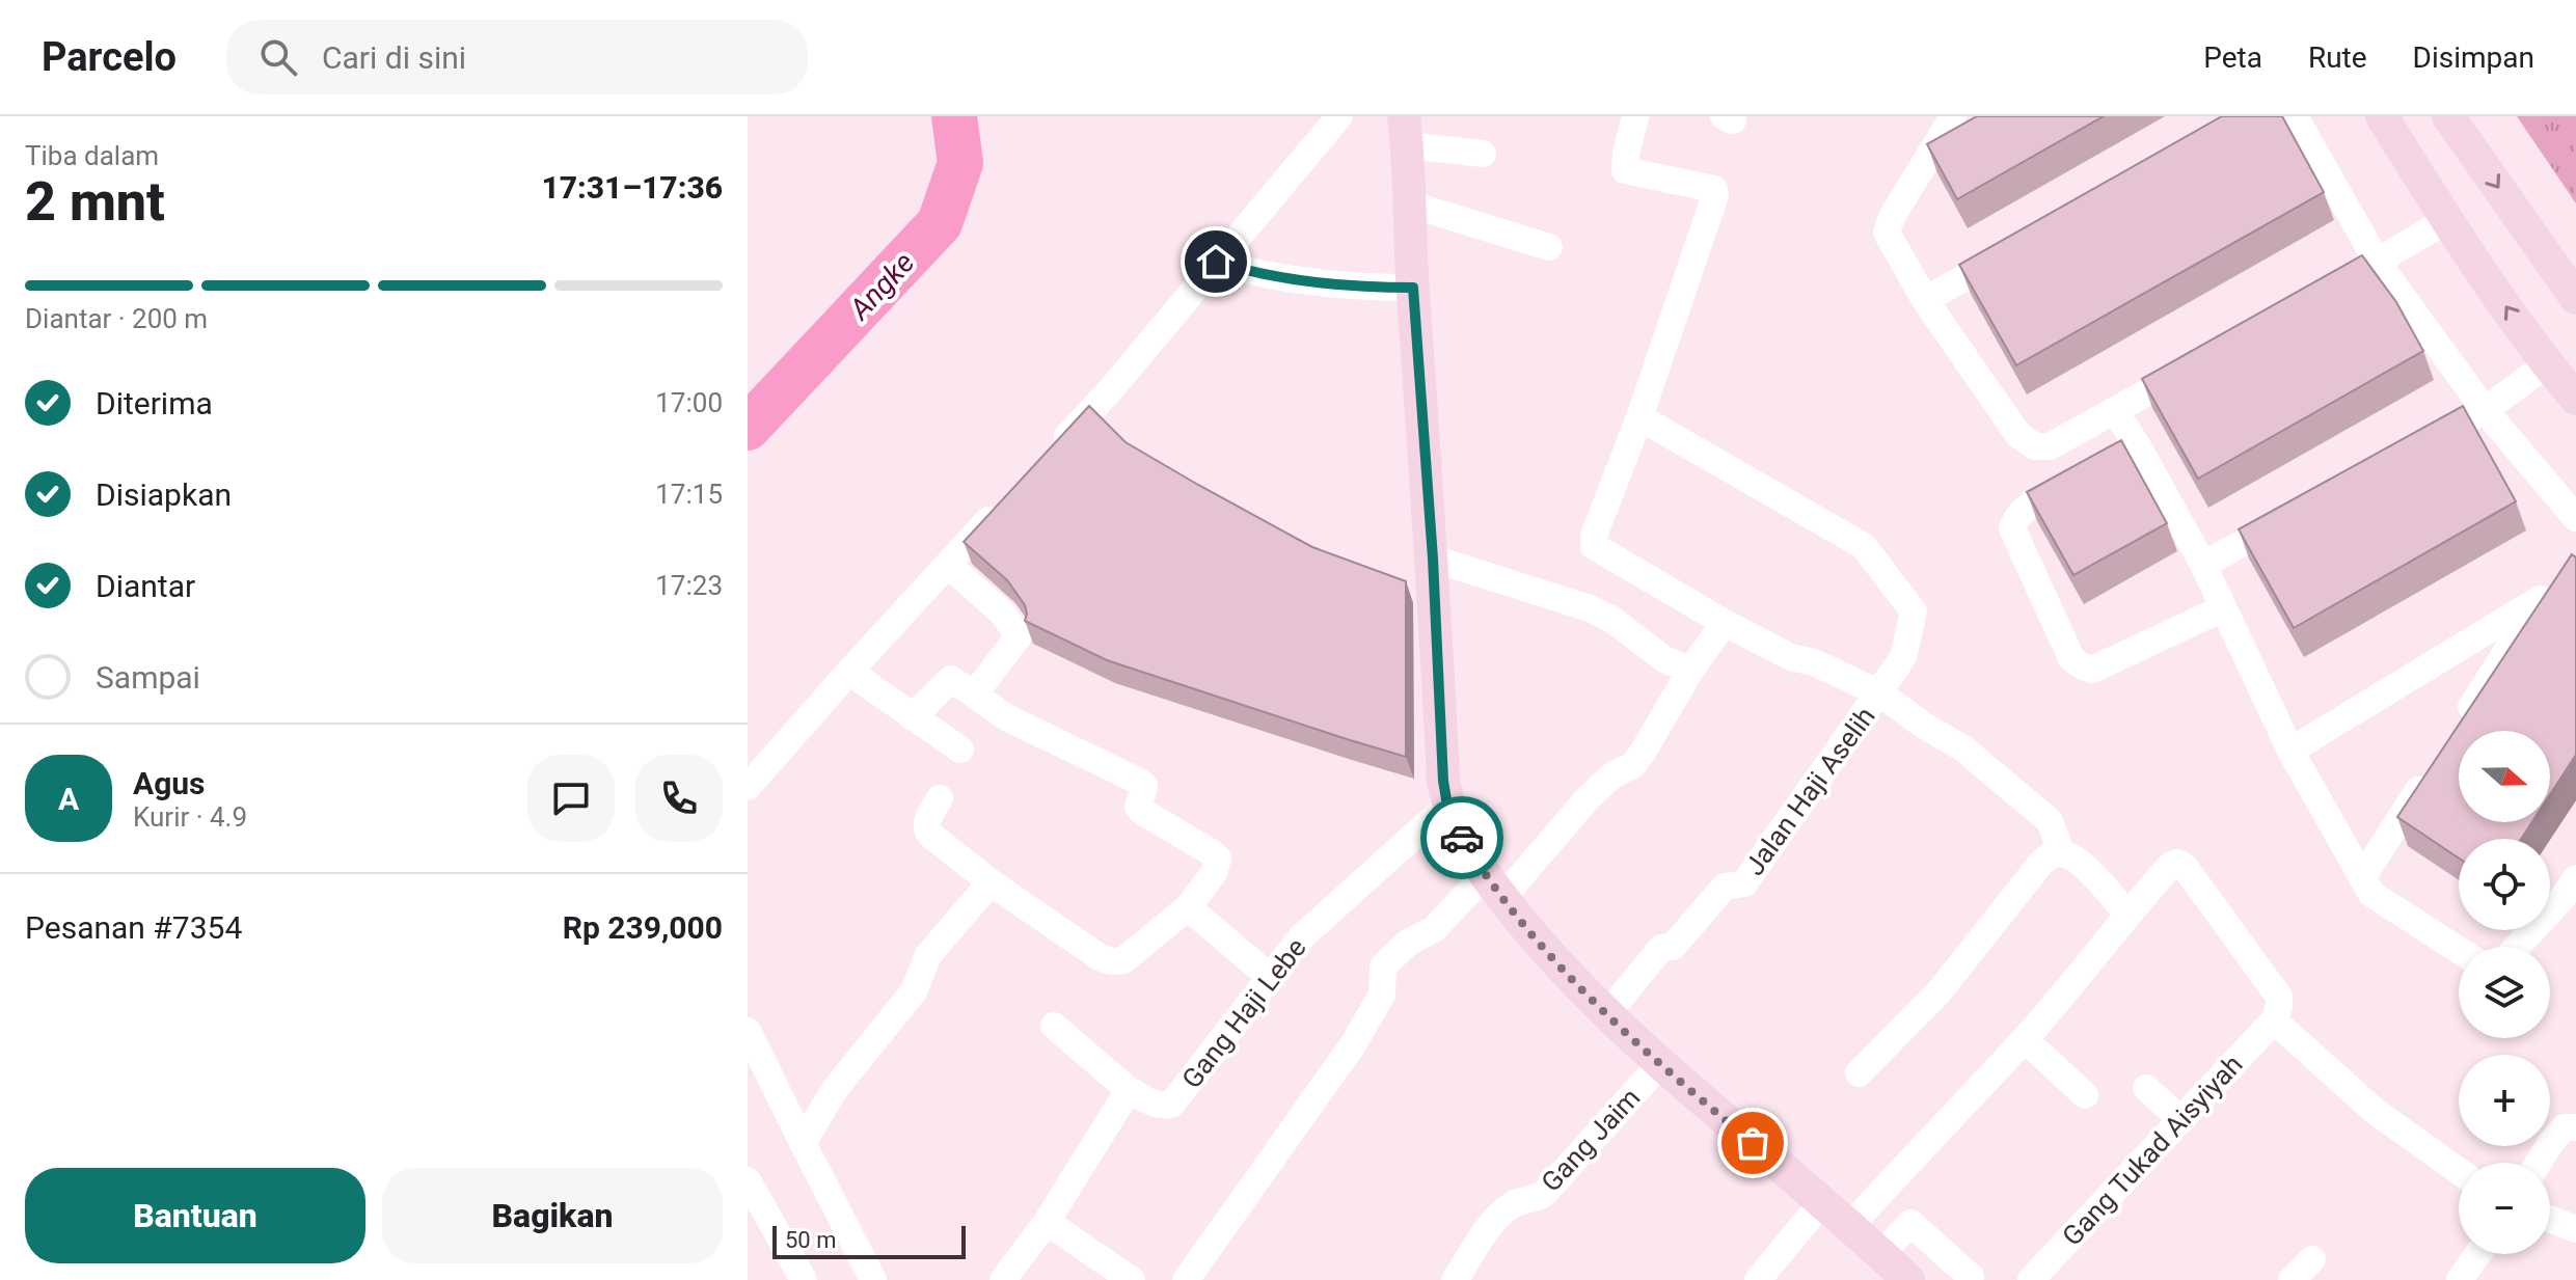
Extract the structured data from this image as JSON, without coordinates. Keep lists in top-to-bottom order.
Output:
{
  "streets": {
    "street": [
      "Jalan Haji Aselih",
      "Gang Haji Lebe",
      "Gang Jaim",
      "Gang Tukad Aisyiyah"
    ]
  },
  "water": ["Angke"],
  "scale_bar": "50 m",
  "north": "right",
  "page": {
    "header": "Parcelo",
    "search": "Cari di sini",
    "nav": ["Peta", "Rute", "Disimpan"],
    "heading": ["2 mnt", "Tiba dalam", "17:31–17:36"],
    "panel": [
      "Agus",
      "Kurir · 4.9",
      "Pesanan #7354",
      "Rp 239,000"
    ],
    "bar": "Diantar · 200 m",
    "list": [
      ["Diterima", "17:00"],
      ["Disiapkan", "17:15"],
      ["Diantar", "17:23"],
      "Sampai"
    ],
    "map_buttons": ["+", "−"],
    "round": "A",
    "buttons": ["Bantuan", "Bagikan"],
    "scale": "50 m"
  }
}
